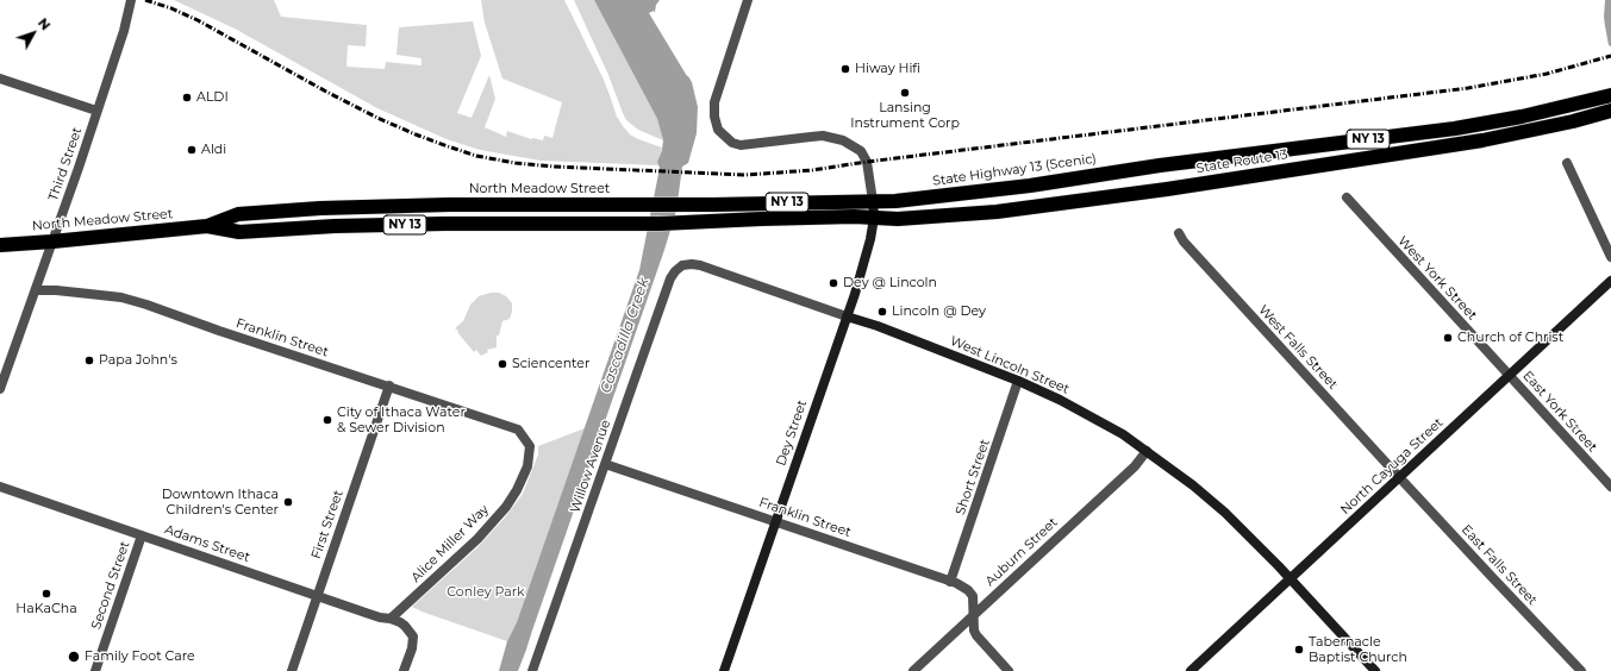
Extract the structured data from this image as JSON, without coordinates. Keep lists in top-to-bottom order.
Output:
{
  "streets": {
    "highway": [
      "NY 13",
      "State Route 13",
      "State Highway 13 (Scenic)",
      "North Meadow Street"
    ],
    "street": [
      "Third Street",
      "West York Street",
      "Franklin Street",
      "West Falls Street",
      "West Lincoln Street",
      "East York Street",
      "Dey Street",
      "Willow Avenue",
      "North Cayuga Street",
      "Short Street",
      "First Street",
      "Adams Street",
      "Alice Miller Way",
      "Auburn Street",
      "East Falls Street",
      "Second Street"
    ]
  },
  "crossings": [
    ["State Route 13", "State Highway 13 (Scenic)"],
    ["State Route 13", "North Meadow Street"],
    ["State Route 13", "Dey Street"],
    ["Third Street", "North Meadow Street"],
    ["Third Street", "Franklin Street"],
    ["State Highway 13 (Scenic)", "North Meadow Street"],
    ["State Highway 13 (Scenic)", "Dey Street"],
    ["North Meadow Street", "Dey Street"],
    ["West York Street", "East York Street"],
    ["West York Street", "North Cayuga Street"],
    ["Franklin Street", "Dey Street"],
    ["Franklin Street", "Willow Avenue"],
    ["Franklin Street", "Short Street"],
    ["Franklin Street", "First Street"],
    ["Franklin Street", "Alice Miller Way"],
    ["Franklin Street", "Auburn Street"],
    ["West Falls Street", "North Cayuga Street"],
    ["West Falls Street", "East Falls Street"],
    ["West Lincoln Street", "Dey Street"],
    ["West Lincoln Street", "Willow Avenue"],
    ["West Lincoln Street", "North Cayuga Street"],
    ["West Lincoln Street", "Short Street"],
    ["West Lincoln Street", "Auburn Street"],
    ["East York Street", "North Cayuga Street"],
    ["North Cayuga Street", "East Falls Street"],
    ["First Street", "Adams Street"],
    ["Adams Street", "Alice Miller Way"],
    ["Adams Street", "Second Street"]
  ],
  "water": ["Cascadilla Creek"],
  "parks": ["Conley Park"],
  "places": [
    "Hiway Hifi",
    "Lansing Instrument Corp",
    "ALDI",
    "Aldi",
    "Dey @ Lincoln",
    "Lincoln @ Dey",
    "Church of Christ",
    "Papa John's",
    "Sciencenter",
    "City of Ithaca Water & Sewer Division",
    "Downtown Ithaca Children's Center",
    "HaKaCha",
    "Tabernacle Baptist Church",
    "Family Foot Care"
  ],
  "north": "top right"
}
